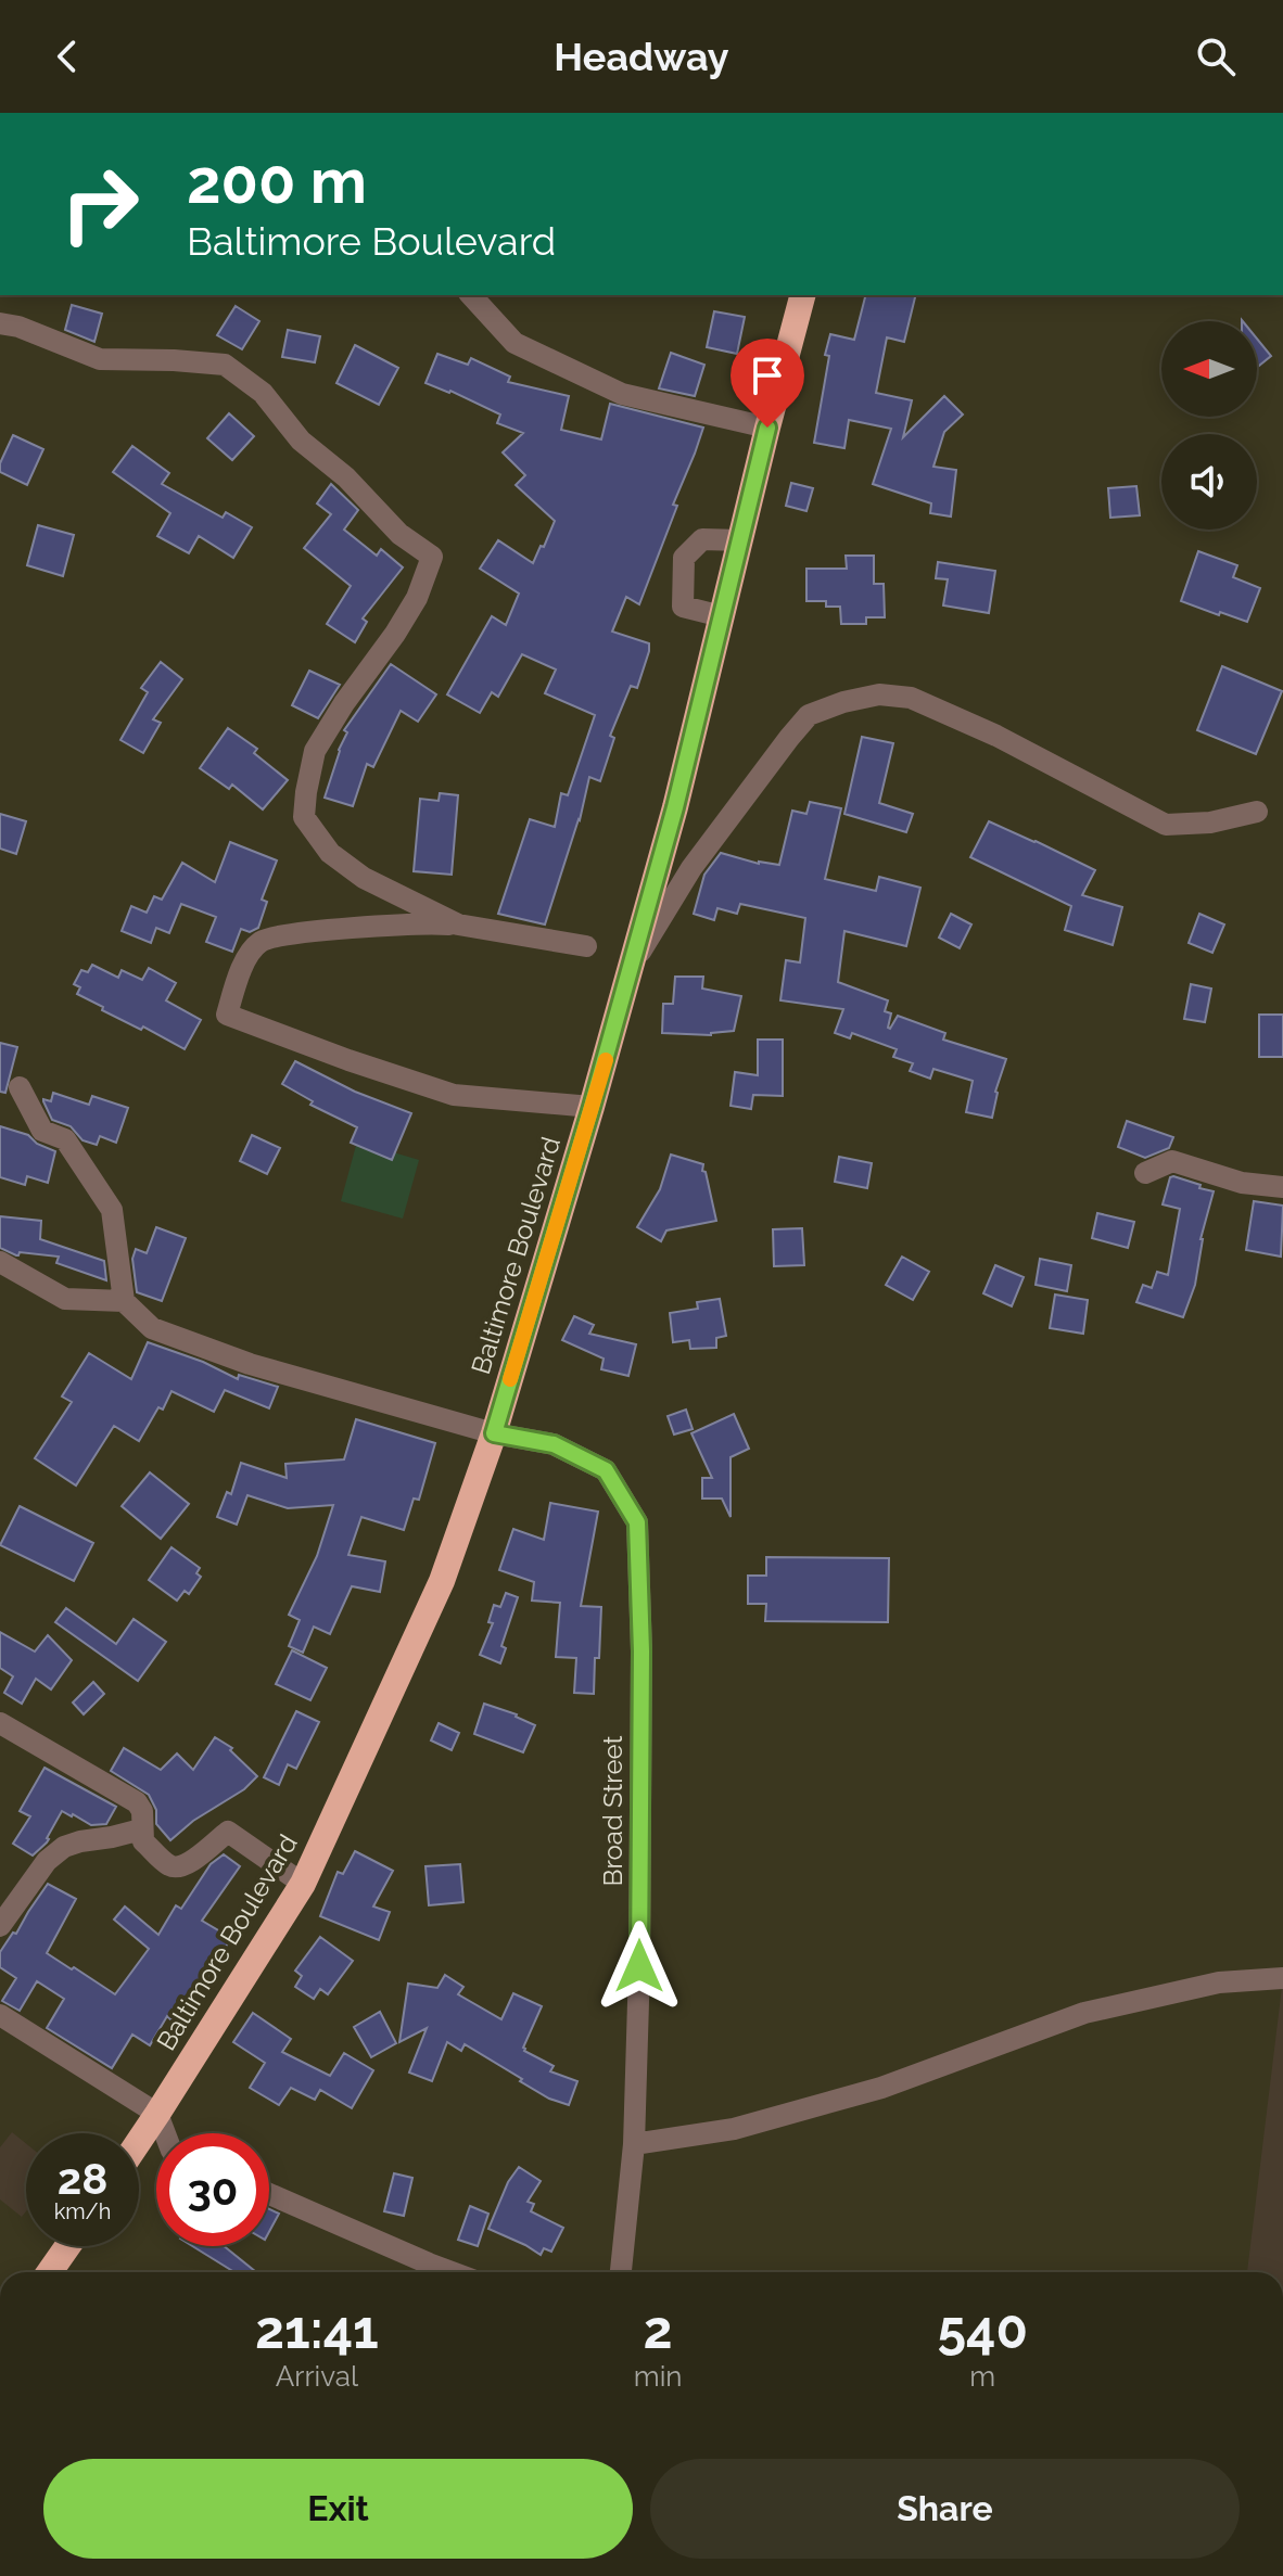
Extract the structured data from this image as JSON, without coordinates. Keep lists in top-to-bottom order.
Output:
{
  "streets": {
    "highway": ["Baltimore Boulevard"],
    "street": ["Broad Street"]
  },
  "crossings": [
    ["Baltimore Boulevard", "Broad Street"]
  ],
  "north": "left",
  "page": {
    "header": "Headway",
    "turn": ["200 m", "Baltimore Boulevard"],
    "speed": "28 km/h",
    "limit": "30",
    "eta": [
      "21:41",
      "Arrival",
      "2",
      "min",
      "540",
      "m"
    ],
    "buttons": ["Exit", "Share"]
  }
}
